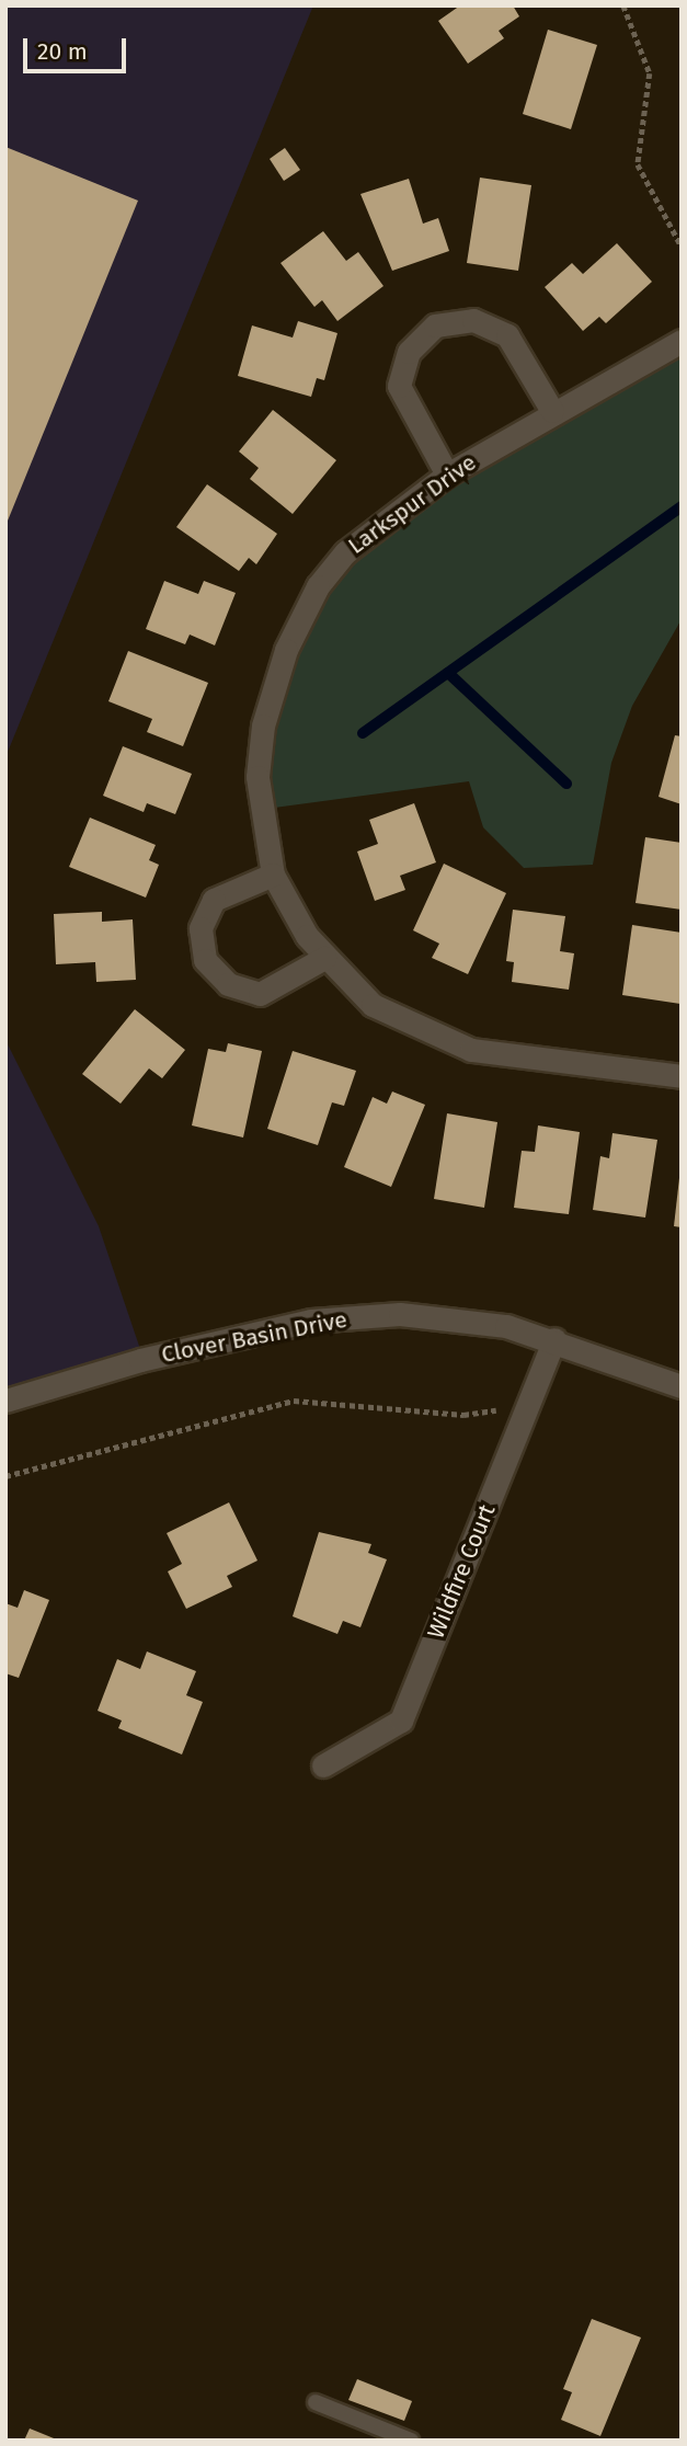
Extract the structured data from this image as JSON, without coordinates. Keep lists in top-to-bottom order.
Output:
{
  "streets": {
    "street": ["Larkspur Drive", "Clover Basin Drive", "Wildfire Court"]
  },
  "crossings": [
    ["Clover Basin Drive", "Wildfire Court"]
  ],
  "scale_bar": "20 m"
}
